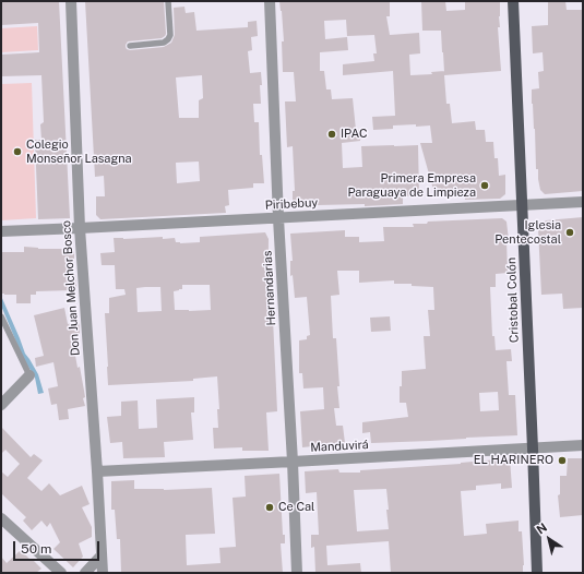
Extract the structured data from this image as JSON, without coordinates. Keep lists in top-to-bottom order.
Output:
{
  "streets": {
    "main road": ["Cristobal Colón"],
    "street": [
      "Piribebuy",
      "Don Juan Melchor Bosco",
      "Hernandarias",
      "Manduvirá"
    ]
  },
  "crossings": [
    ["Piribebuy", "Don Juan Melchor Bosco"],
    ["Piribebuy", "Hernandarias"],
    ["Piribebuy", "Cristobal Colón"],
    ["Don Juan Melchor Bosco", "Manduvirá"],
    ["Hernandarias", "Manduvirá"],
    ["Cristobal Colón", "Manduvirá"]
  ],
  "places": [
    "IPAC",
    "Colegio Monseñor Lasagna",
    "Primera Empresa Paraguaya de Limpieza",
    "Iglesia Pentecostal",
    "EL HARINERO",
    "Ce Cal"
  ],
  "scale_bar": "50 m",
  "north": "top left"
}
